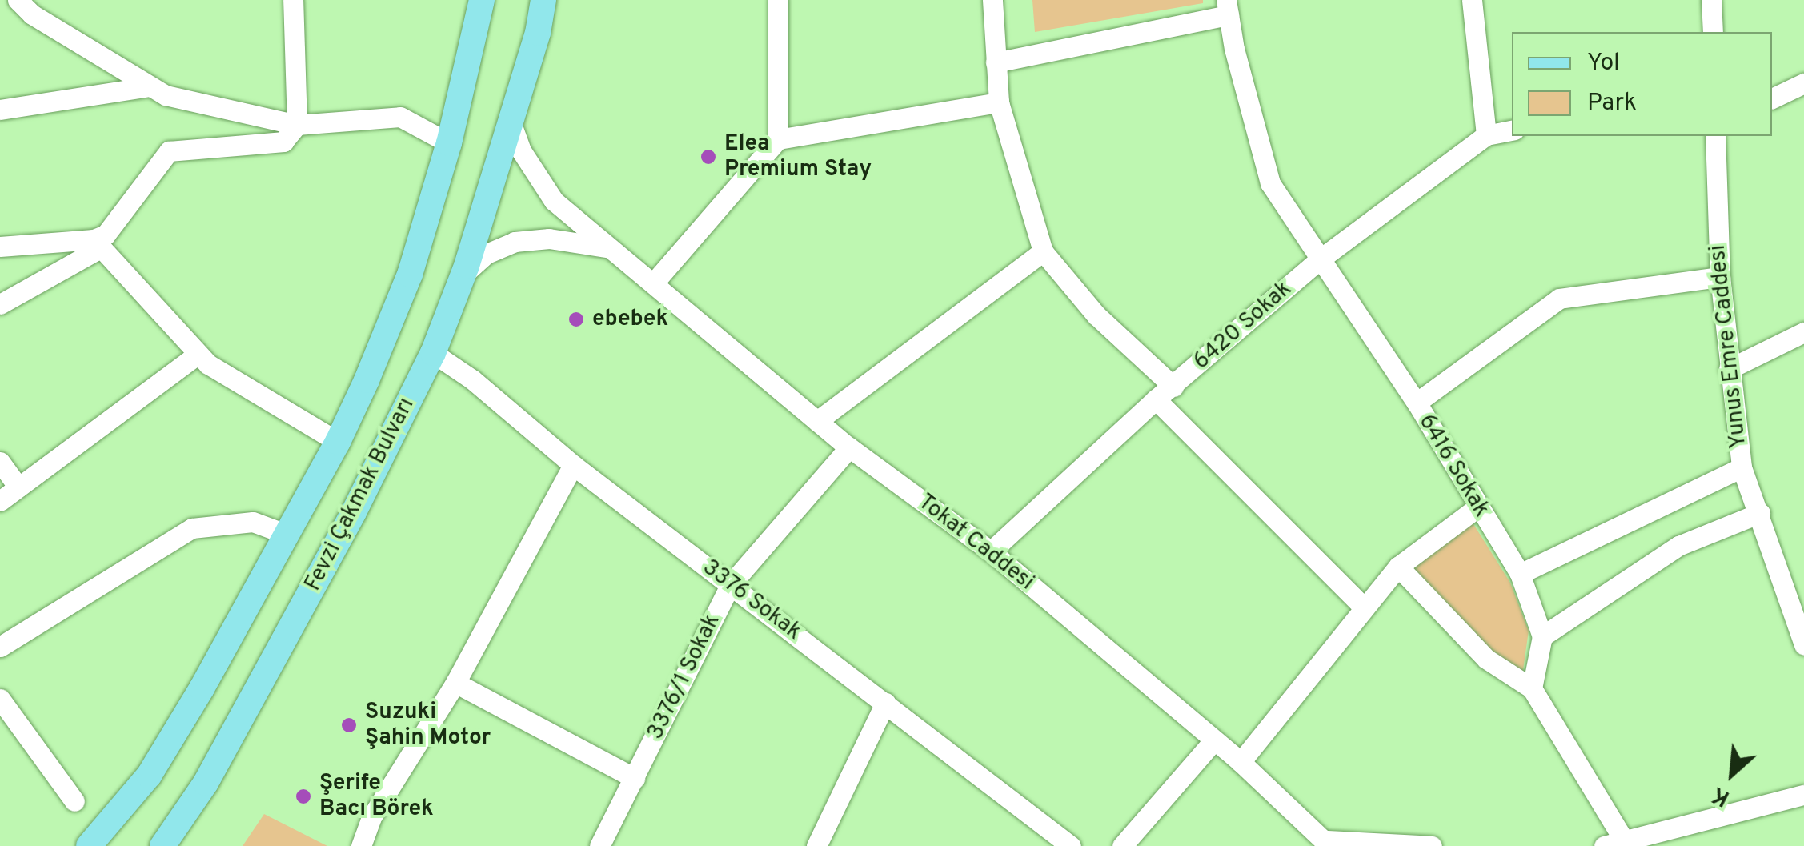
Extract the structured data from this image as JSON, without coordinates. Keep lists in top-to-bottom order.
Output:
{
  "streets": {
    "main road": ["Fevzi Çakmak Bulvarı"],
    "street": [
      "6420 Sokak",
      "Yunus Emre Caddesi",
      "6416 Sokak",
      "Tokat Caddesi",
      "3376 Sokak",
      "3376/1 Sokak"
    ]
  },
  "crossings": [
    ["6420 Sokak", "6416 Sokak"],
    ["6420 Sokak", "Tokat Caddesi"],
    ["Fevzi Çakmak Bulvarı", "Tokat Caddesi"],
    ["Fevzi Çakmak Bulvarı", "3376 Sokak"],
    ["Tokat Caddesi", "3376/1 Sokak"],
    ["3376 Sokak", "3376/1 Sokak"]
  ],
  "places": [
    "Elea Premium Stay",
    "ebebek",
    "Suzuki Şahin Motor",
    "Şerife Bacı Börek"
  ],
  "legend": ["Yol", "Park"],
  "north": "bottom left"
}
